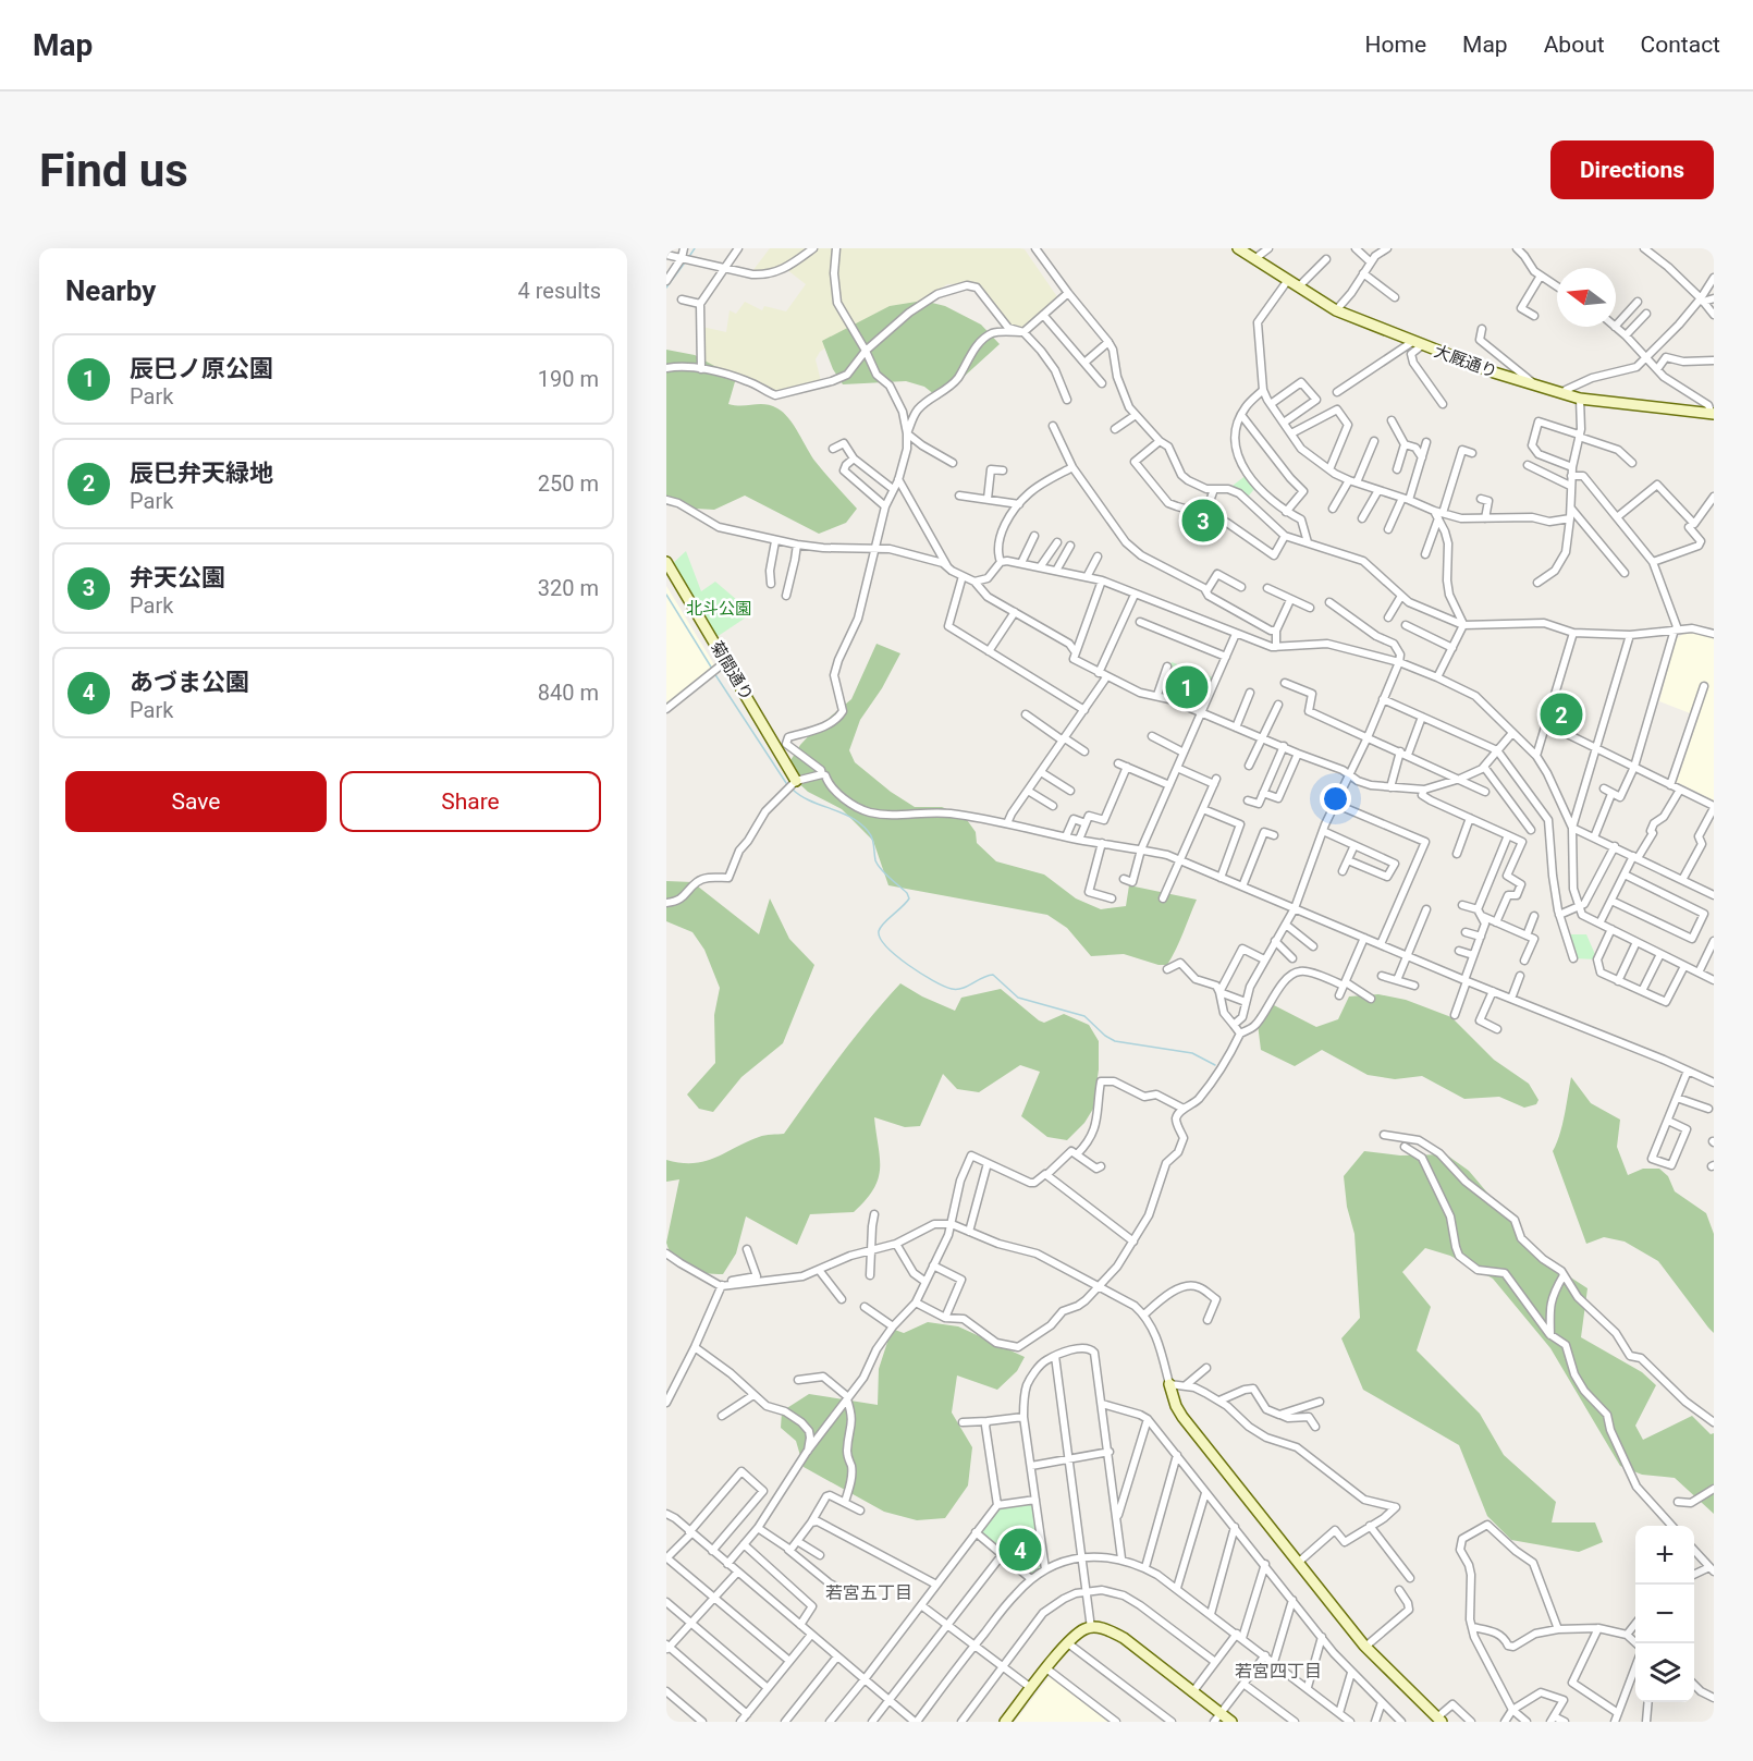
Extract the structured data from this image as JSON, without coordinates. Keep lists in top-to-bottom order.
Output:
{
  "streets": {
    "street": ["大厩通り", "菊間通り"]
  },
  "districts": ["若宮五丁目", "若宮四丁目"],
  "parks": ["北斗公園"],
  "north": "left",
  "page": {
    "header": "Map",
    "nav": [
      "Home",
      "Map",
      "About",
      "Contact"
    ],
    "buttons": [
      "Directions",
      ["Save", "Share"]
    ],
    "title": "Find us",
    "heading": ["Nearby", "4 results"],
    "list": [
      {
        "mark": "1",
        "name": "辰巳ノ原公園",
        "note": "Park",
        "value": "190 m"
      },
      {
        "mark": "2",
        "name": "辰巳弁天緑地",
        "note": "Park",
        "value": "250 m"
      },
      {
        "mark": "3",
        "name": "弁天公園",
        "note": "Park",
        "value": "320 m"
      },
      {
        "mark": "4",
        "name": "あづま公園",
        "note": "Park",
        "value": "840 m"
      }
    ],
    "pins": [
      "3",
      "1",
      "2",
      "4"
    ],
    "map_buttons": ["+", "−"]
  }
}
